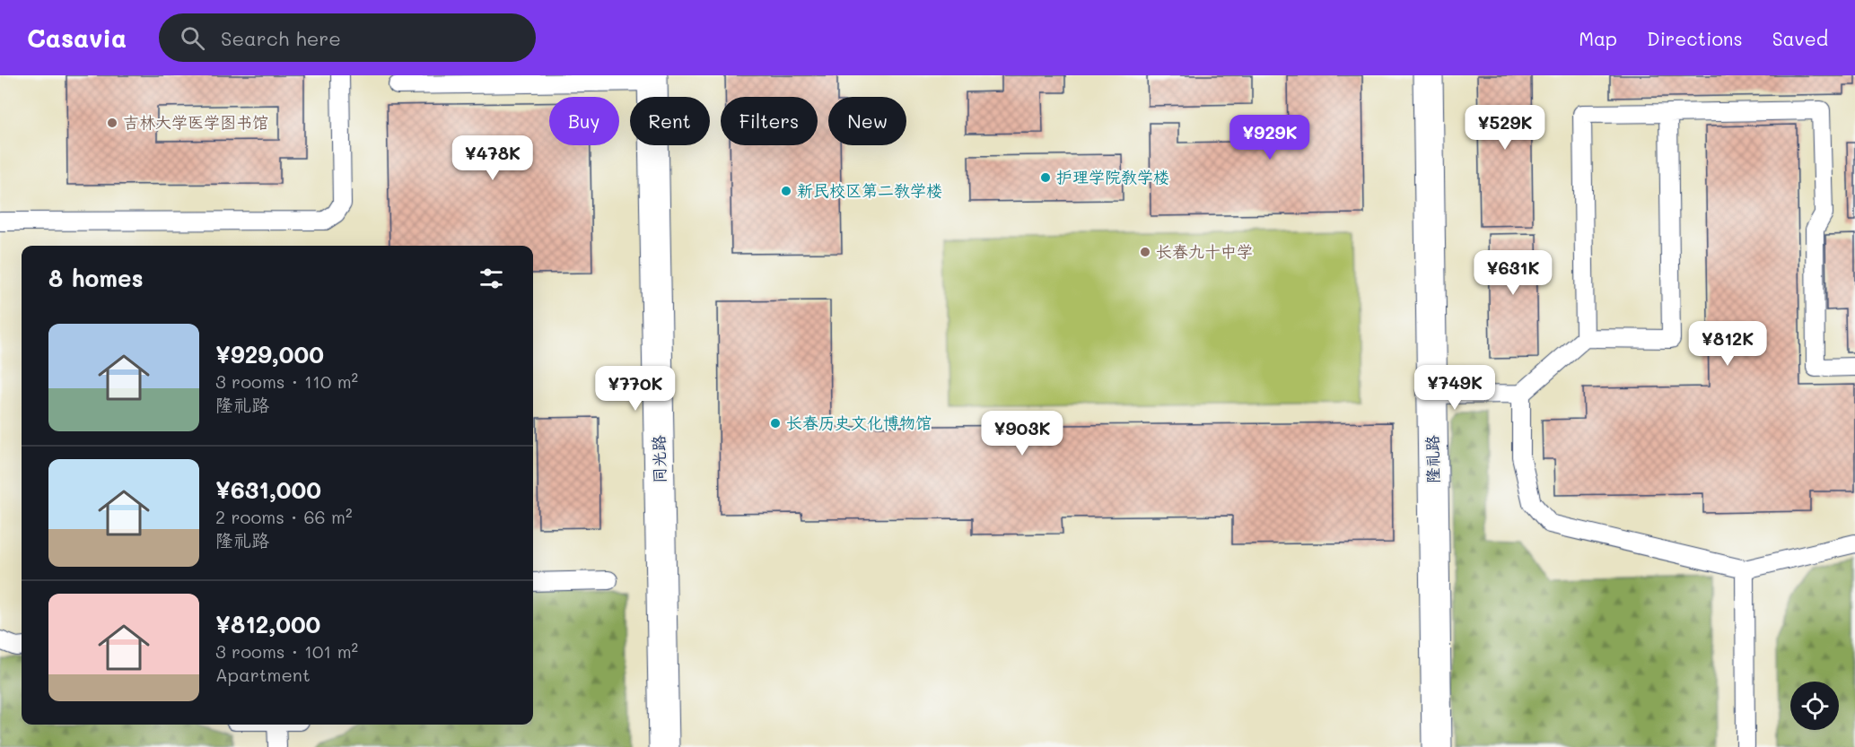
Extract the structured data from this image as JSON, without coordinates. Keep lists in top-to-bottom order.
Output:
{
  "streets": {
    "street": ["同光路", "隆礼路"]
  },
  "places": [
    "吉林大学医学图书馆",
    "护理学院教学楼",
    "新民校区第二教学楼",
    "长春九十中学",
    "长春历史文化博物馆"
  ],
  "page": {
    "header": "Casavia",
    "search": "Search here",
    "nav": ["Map", "Directions", "Saved"],
    "chip": [
      "Buy",
      "Rent",
      "Filters",
      "New"
    ],
    "price": [
      "¥529K",
      "¥929K",
      "¥478K",
      "¥631K",
      "¥812K",
      "¥749K",
      "¥770K",
      "¥903K"
    ],
    "heading": "8 homes",
    "list": [
      {
        "name": "¥929,000",
        "note": "3 rooms · 110 m² · 隆礼路"
      },
      {
        "name": "¥631,000",
        "note": "2 rooms · 66 m² · 隆礼路"
      },
      {
        "name": "¥812,000",
        "note": "3 rooms · 101 m² · Apartment"
      }
    ]
  }
}
